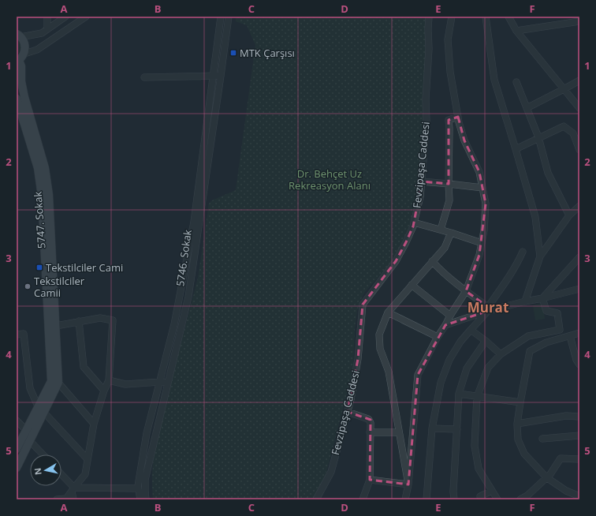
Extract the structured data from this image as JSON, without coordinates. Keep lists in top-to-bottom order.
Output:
{
  "streets": {
    "main road": ["5747. Sokak"],
    "street": ["Fevzipaşa Caddesi", "5746. Sokak"]
  },
  "districts": ["Murat"],
  "parks": ["Dr. Behçet Uz Rekreasyon Alanı"],
  "places": {
    "transit": ["MTK Çarşısı", "Tekstilciler Cami"],
    "other": ["Tekstilciler Camii"]
  },
  "north": "left",
  "grid": {
    "columns": [
      "A",
      "B",
      "C",
      "D",
      "E",
      "F"
    ],
    "rows": [
      "1",
      "2",
      "3",
      "4",
      "5"
    ]
  }
}
